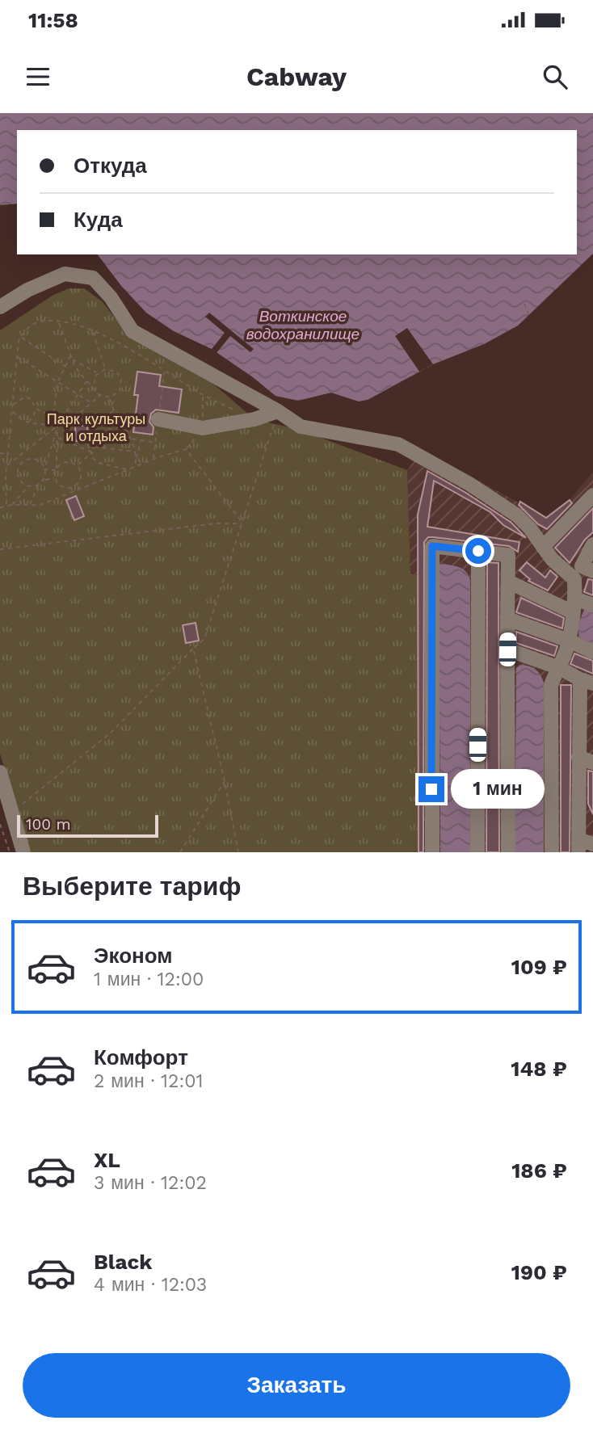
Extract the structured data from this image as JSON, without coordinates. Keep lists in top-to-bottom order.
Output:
{
  "water": ["Воткинское водохранилище"],
  "parks": ["Парк культуры и отдыха"],
  "scale_bar": "100 m",
  "page": {
    "status": "11:58",
    "header": "Cabway",
    "banner": ["Откуда", "Куда"],
    "bubble": "1 мин",
    "scale": "100 m",
    "heading": "Выберите тариф",
    "list": [
      {
        "name": "Эконом",
        "note": "1 мин · 12:00",
        "value": "109 ₽"
      },
      {
        "name": "Комфорт",
        "note": "2 мин · 12:01",
        "value": "148 ₽"
      },
      {
        "name": "XL",
        "note": "3 мин · 12:02",
        "value": "186 ₽"
      },
      {
        "name": "Black",
        "note": "4 мин · 12:03",
        "value": "190 ₽"
      }
    ],
    "buttons": "Заказать"
  }
}
